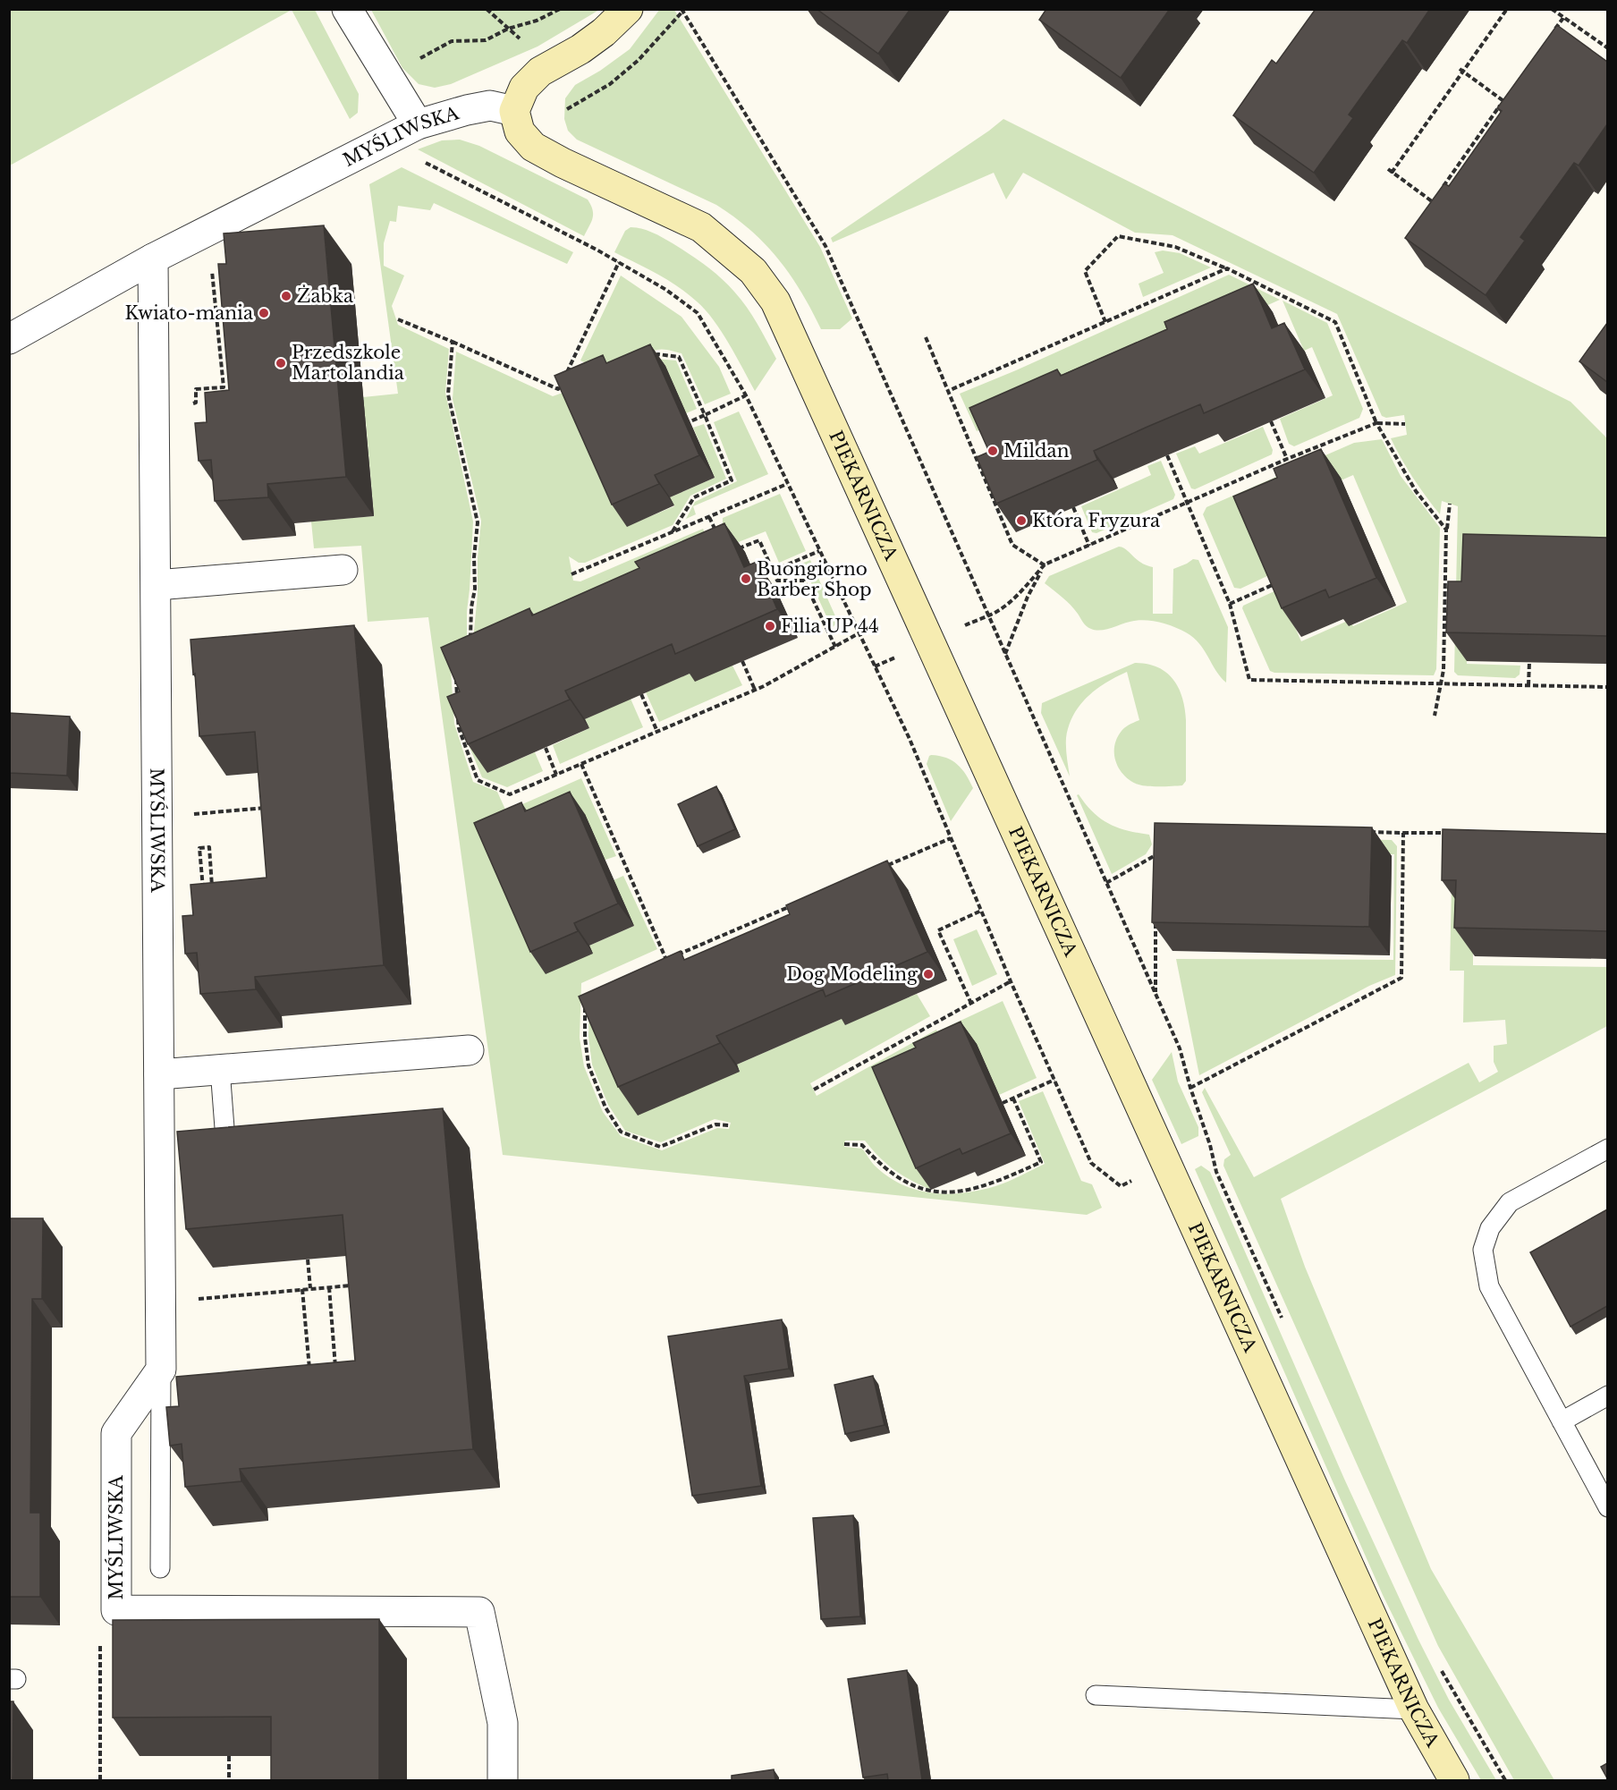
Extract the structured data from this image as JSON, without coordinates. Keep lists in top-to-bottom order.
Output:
{
  "streets": {
    "street": ["MYŚLIWSKA", "PIEKARNICZA"]
  },
  "crossings": [
    ["MYŚLIWSKA", "PIEKARNICZA"]
  ],
  "places": [
    "Żabka",
    "Kwiato-mania",
    "Przedszkole Martolandia",
    "Mildan",
    "Która Fryzura",
    "Buongiorno Barber Shop",
    "Filia UP 44",
    "Dog Modeling"
  ]
}
